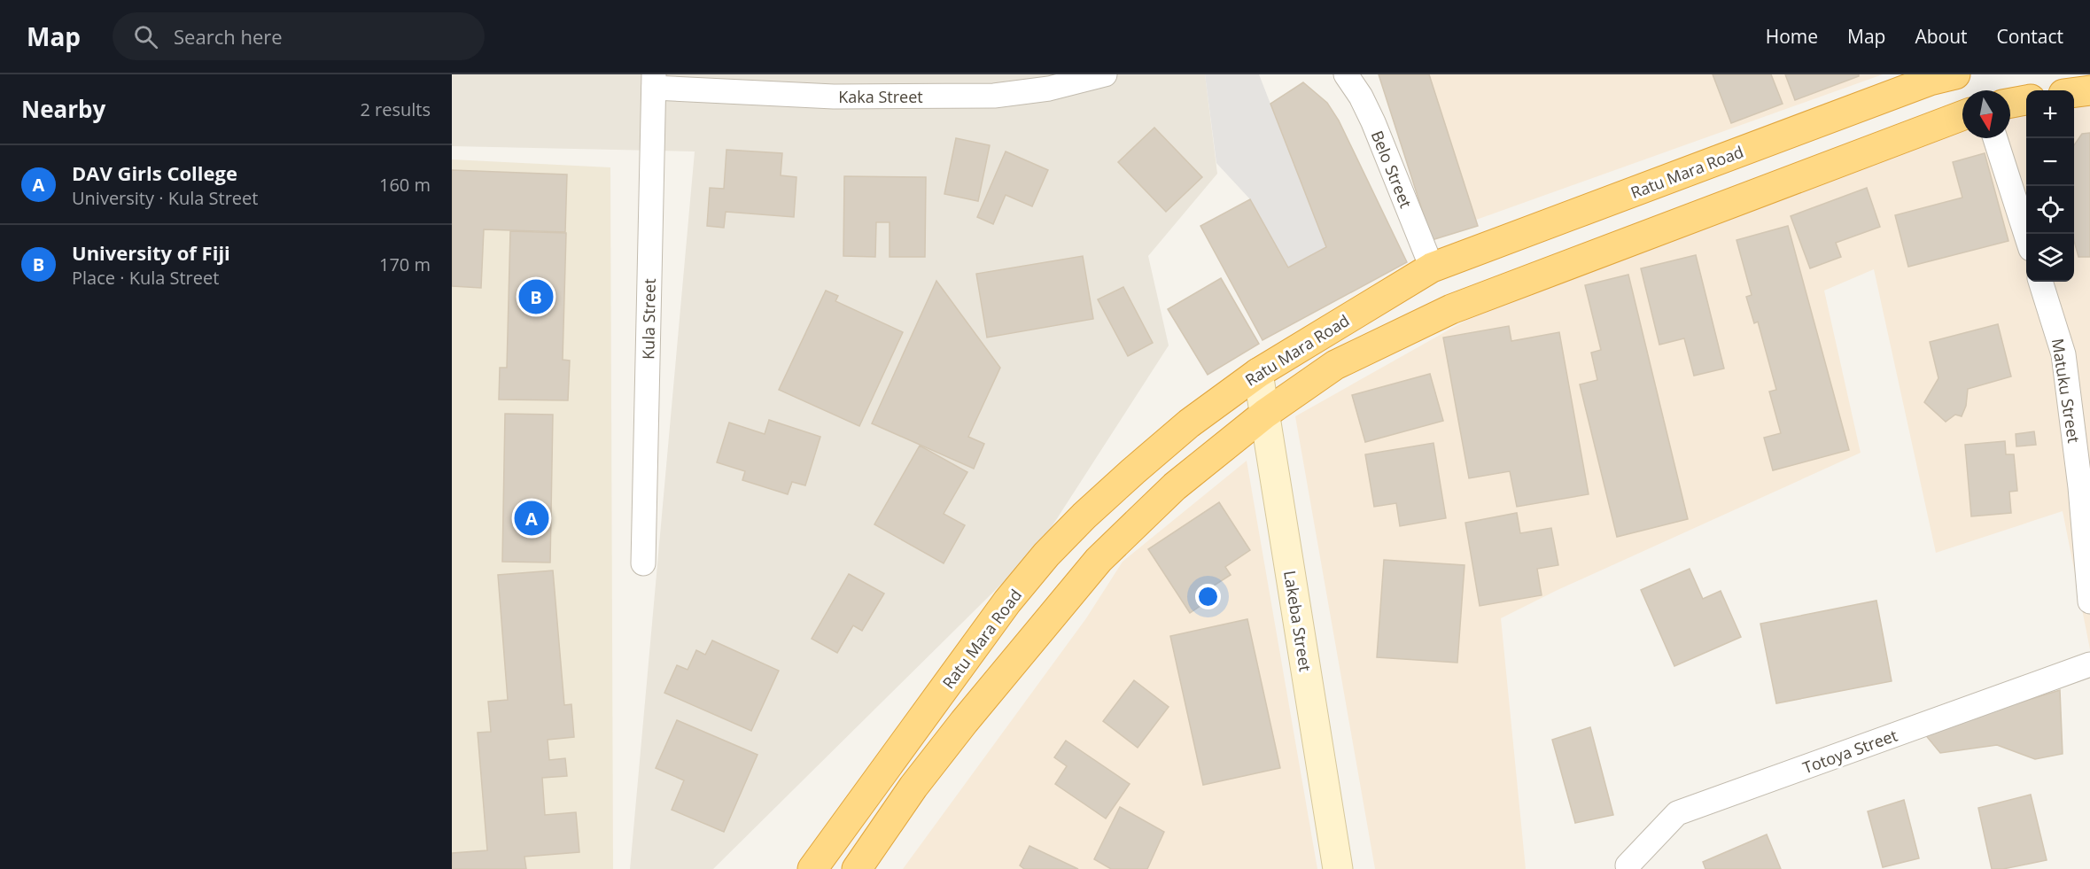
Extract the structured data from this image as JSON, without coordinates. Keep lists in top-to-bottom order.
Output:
{
  "streets": {
    "highway": ["Ratu Mara Road"],
    "main road": ["Lakeba Street"],
    "street": [
      "Kaka Street",
      "Belo Street",
      "Kula Street",
      "Matuku Street",
      "Totoya Street"
    ]
  },
  "crossings": [
    ["Kaka Street", "Kula Street"],
    ["Belo Street", "Ratu Mara Road"],
    ["Ratu Mara Road", "Lakeba Street"]
  ],
  "north": "bottom",
  "page": {
    "header": "Map",
    "search": "Search here",
    "nav": [
      "Home",
      "Map",
      "About",
      "Contact"
    ],
    "heading": ["Nearby", "2 results"],
    "map_buttons": ["+", "−"],
    "list": [
      {
        "mark": "A",
        "name": "DAV Girls College",
        "note": "University · Kula Street",
        "value": "160 m"
      },
      {
        "mark": "B",
        "name": "University of Fiji",
        "note": "Place · Kula Street",
        "value": "170 m"
      }
    ],
    "pins": ["B", "A"]
  }
}
